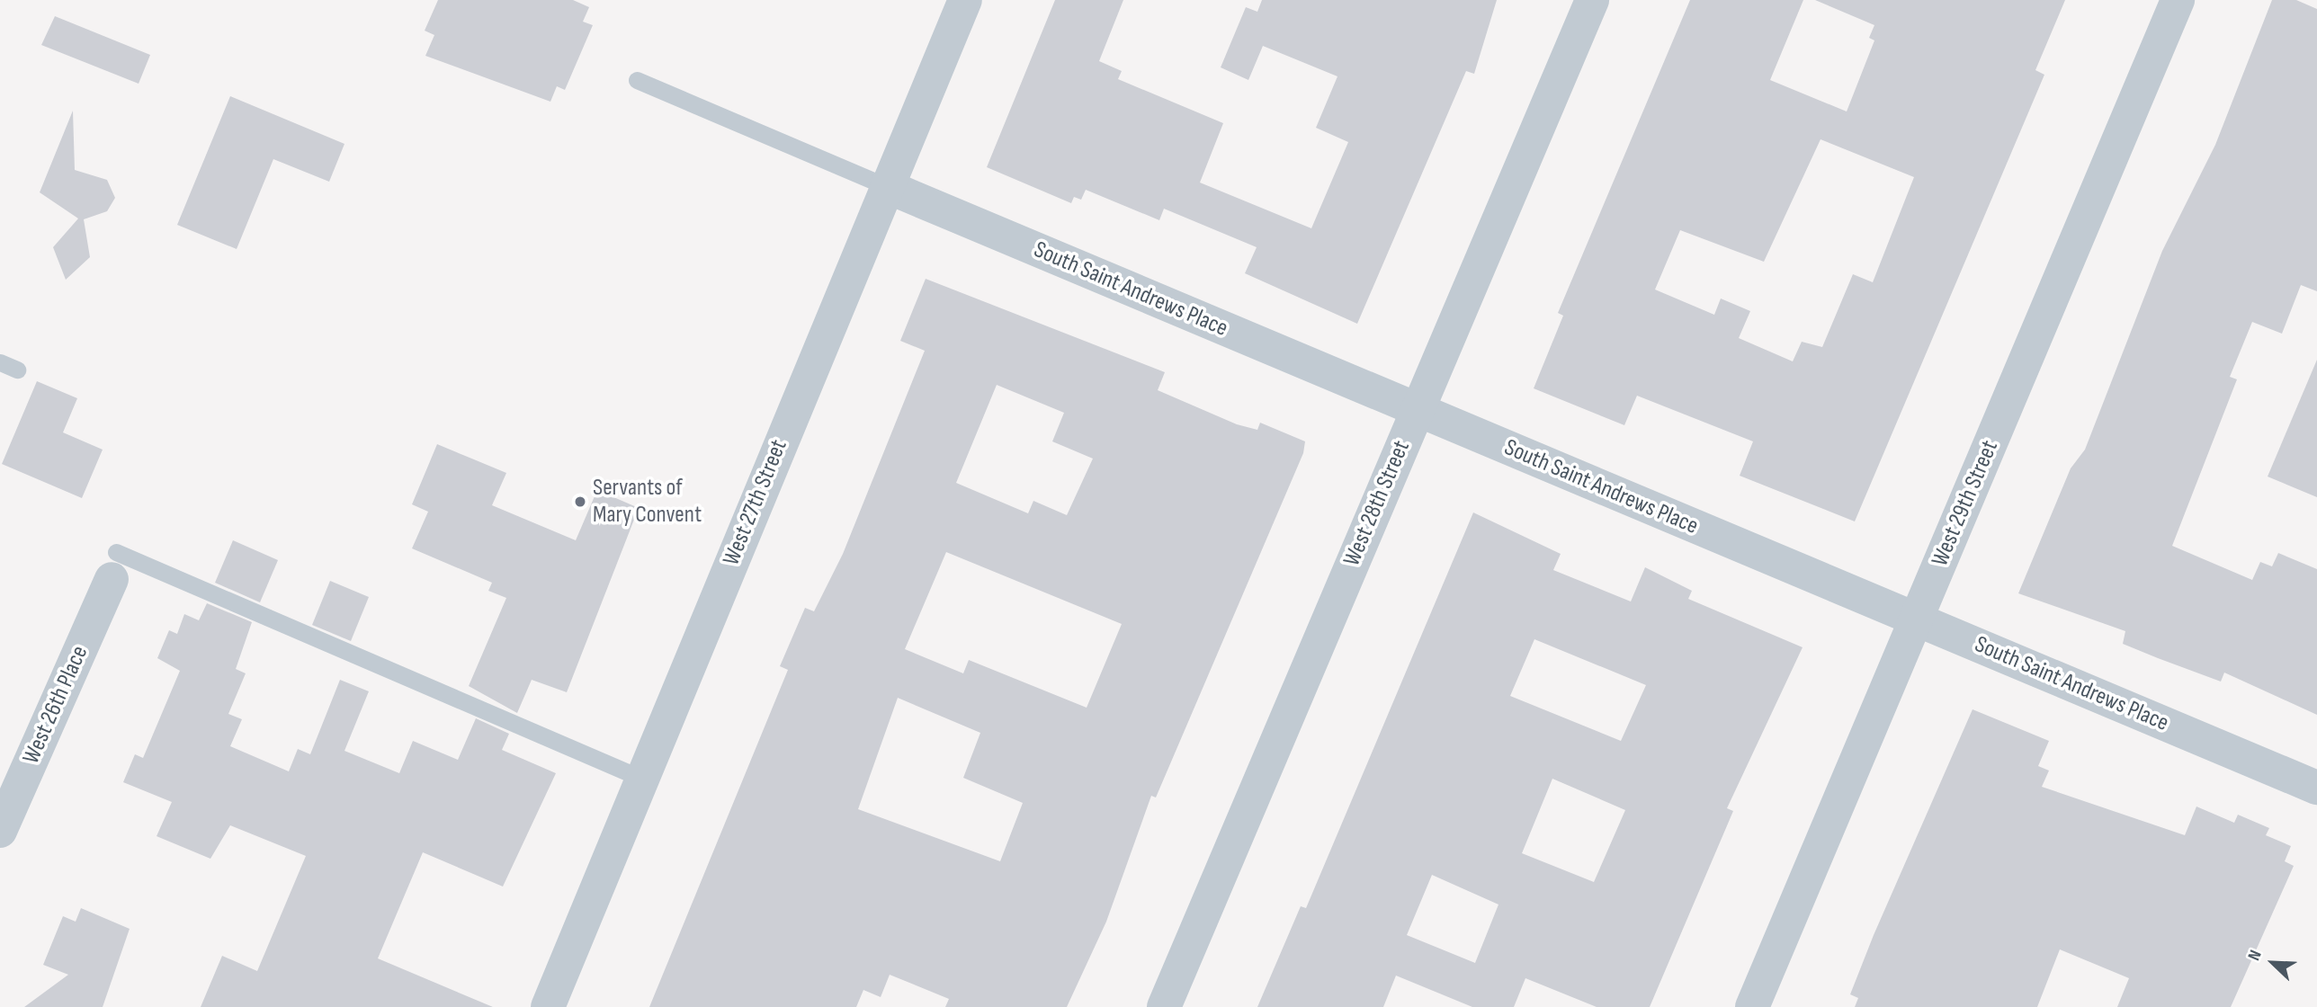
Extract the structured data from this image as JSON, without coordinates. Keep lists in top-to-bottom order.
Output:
{
  "streets": {
    "street": [
      "South Saint Andrews Place",
      "West 27th Street",
      "West 28th Street",
      "West 29th Street",
      "West 26th Place"
    ]
  },
  "crossings": [
    ["South Saint Andrews Place", "West 27th Street"],
    ["South Saint Andrews Place", "West 28th Street"],
    ["South Saint Andrews Place", "West 29th Street"]
  ],
  "places": ["Servants of Mary Convent"],
  "north": "top left"
}
